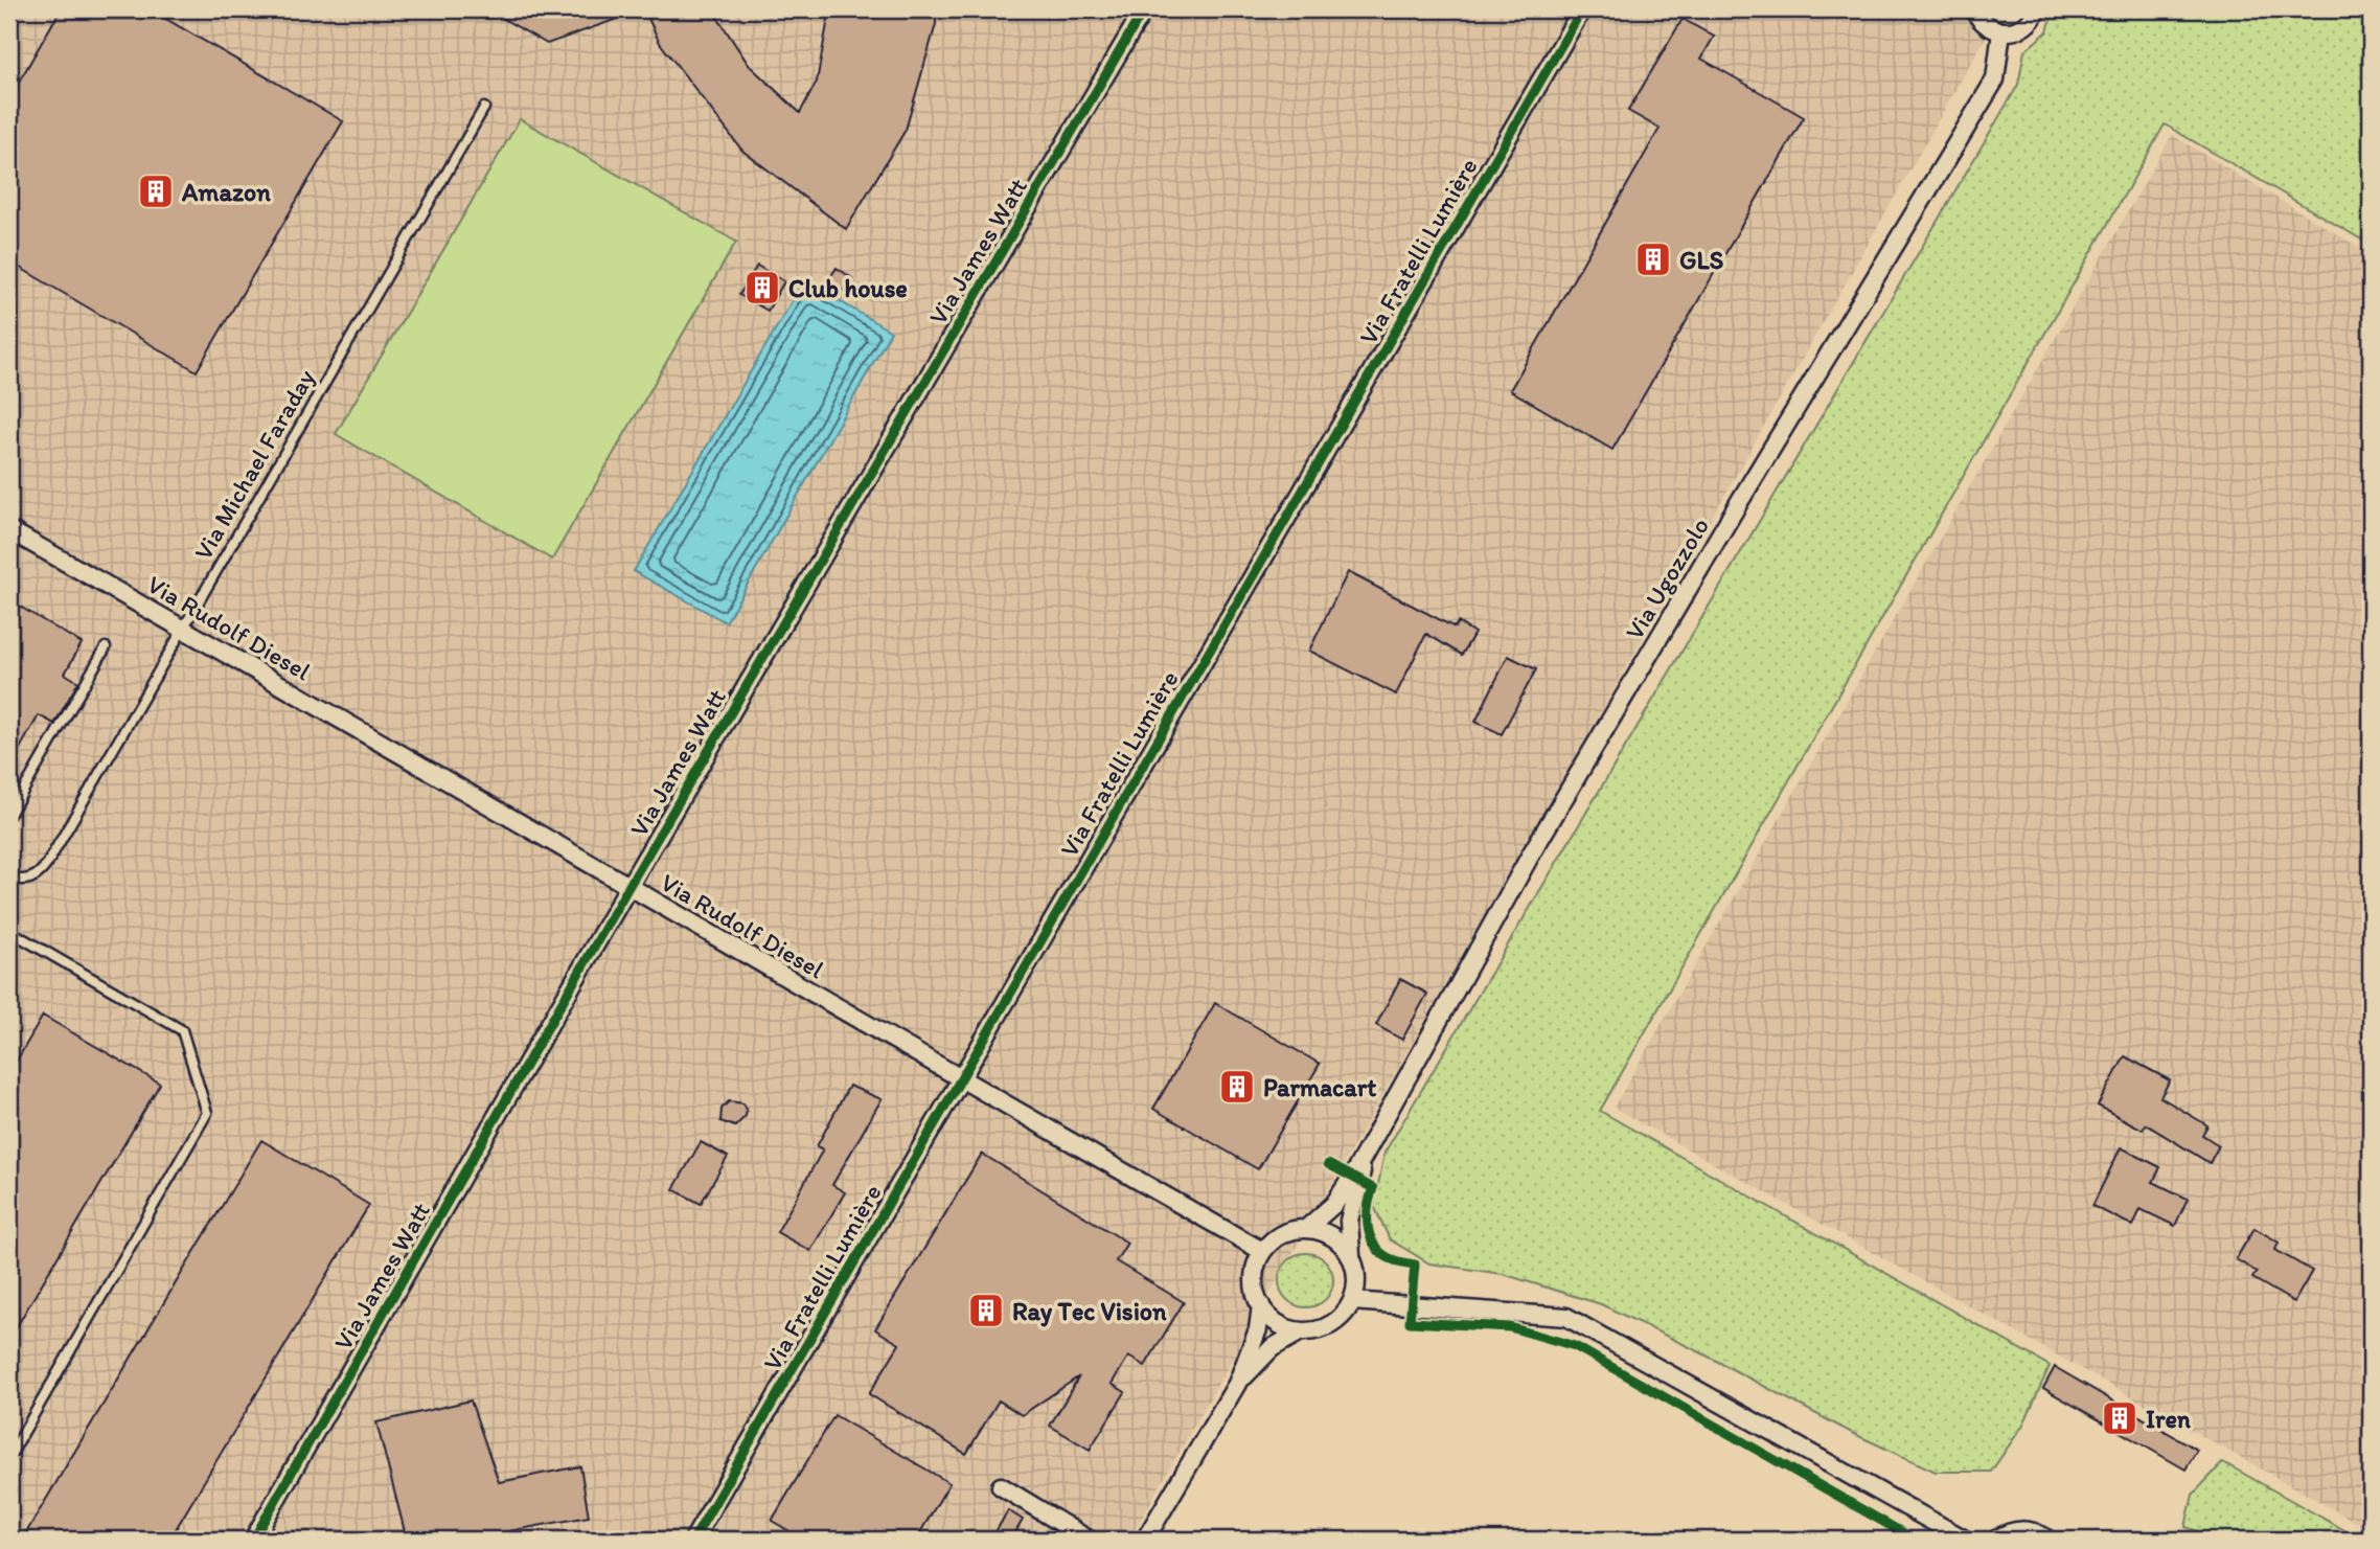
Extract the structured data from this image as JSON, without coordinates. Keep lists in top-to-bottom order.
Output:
{
  "streets": {
    "street": [
      "Via James Watt",
      "Via Fratelli Lumière",
      "Via Ugozzolo",
      "Via Rudolf Diesel"
    ],
    "lane": ["Via Michael Faraday"]
  },
  "crossings": [
    ["Via James Watt", "Via Rudolf Diesel"],
    ["Via Fratelli Lumière", "Via Rudolf Diesel"],
    ["Via Michael Faraday", "Via Rudolf Diesel"],
    ["Via Ugozzolo", "Via Rudolf Diesel"]
  ],
  "places": {
    "building": [
      "Amazon",
      "GLS",
      "Club house",
      "Parmacart",
      "Ray Tec Vision",
      "Iren"
    ]
  }
}
